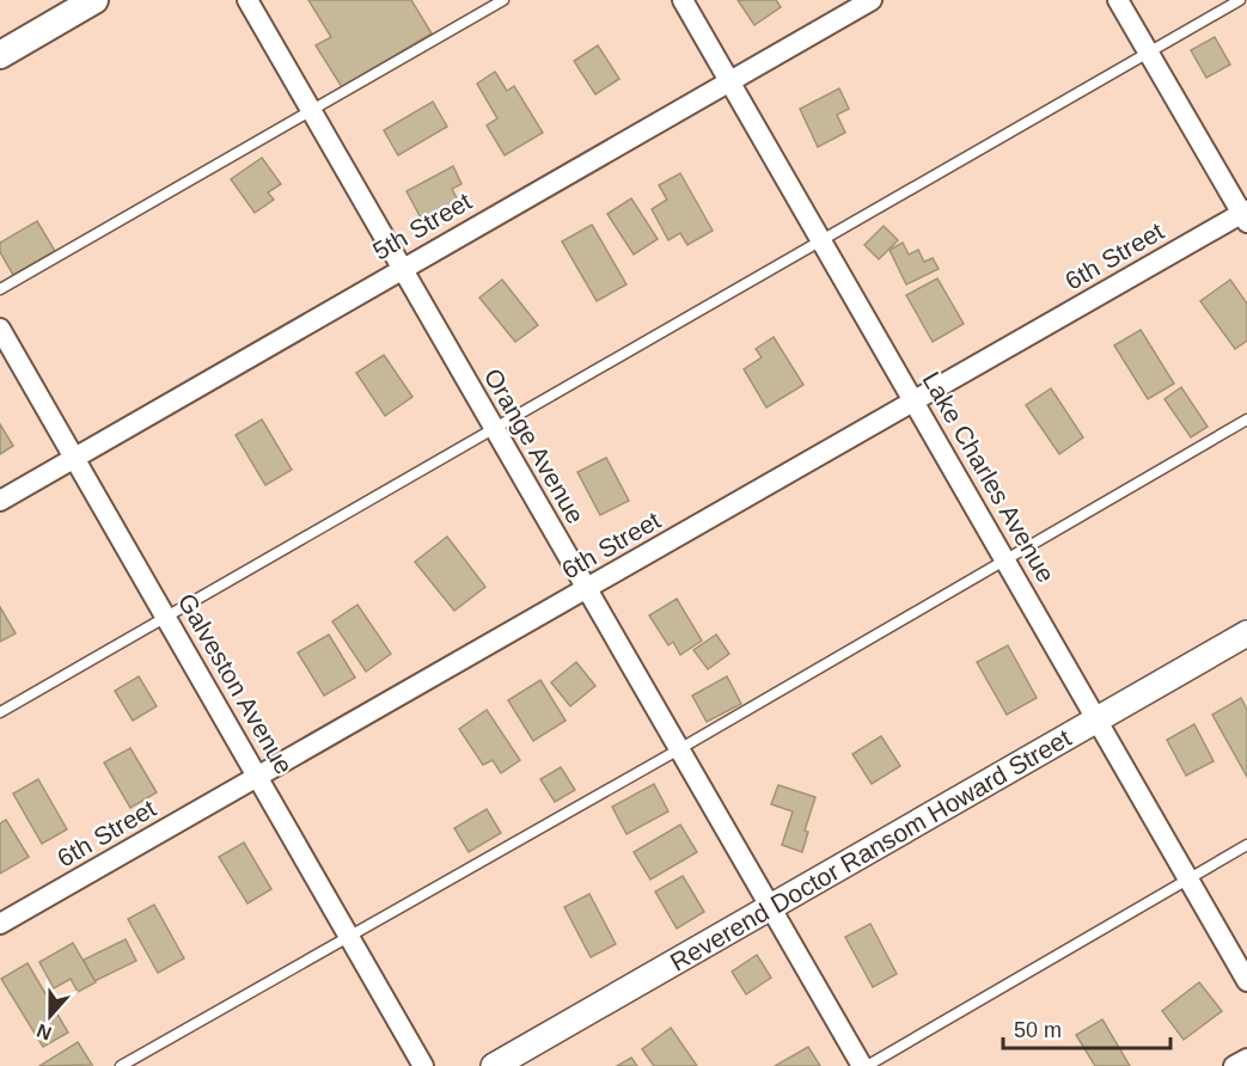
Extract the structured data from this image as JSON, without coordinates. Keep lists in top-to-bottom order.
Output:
{
  "streets": {
    "street": [
      "5th Street",
      "6th Street",
      "Orange Avenue",
      "Lake Charles Avenue",
      "Galveston Avenue",
      "Reverend Doctor Ransom Howard Street"
    ]
  },
  "crossings": [
    ["5th Street", "Orange Avenue"],
    ["5th Street", "Lake Charles Avenue"],
    ["5th Street", "Galveston Avenue"],
    ["6th Street", "Orange Avenue"],
    ["6th Street", "Lake Charles Avenue"],
    ["6th Street", "Galveston Avenue"],
    ["Orange Avenue", "Reverend Doctor Ransom Howard Street"],
    ["Lake Charles Avenue", "Reverend Doctor Ransom Howard Street"]
  ],
  "scale_bar": "50 m",
  "north": "bottom"
}
